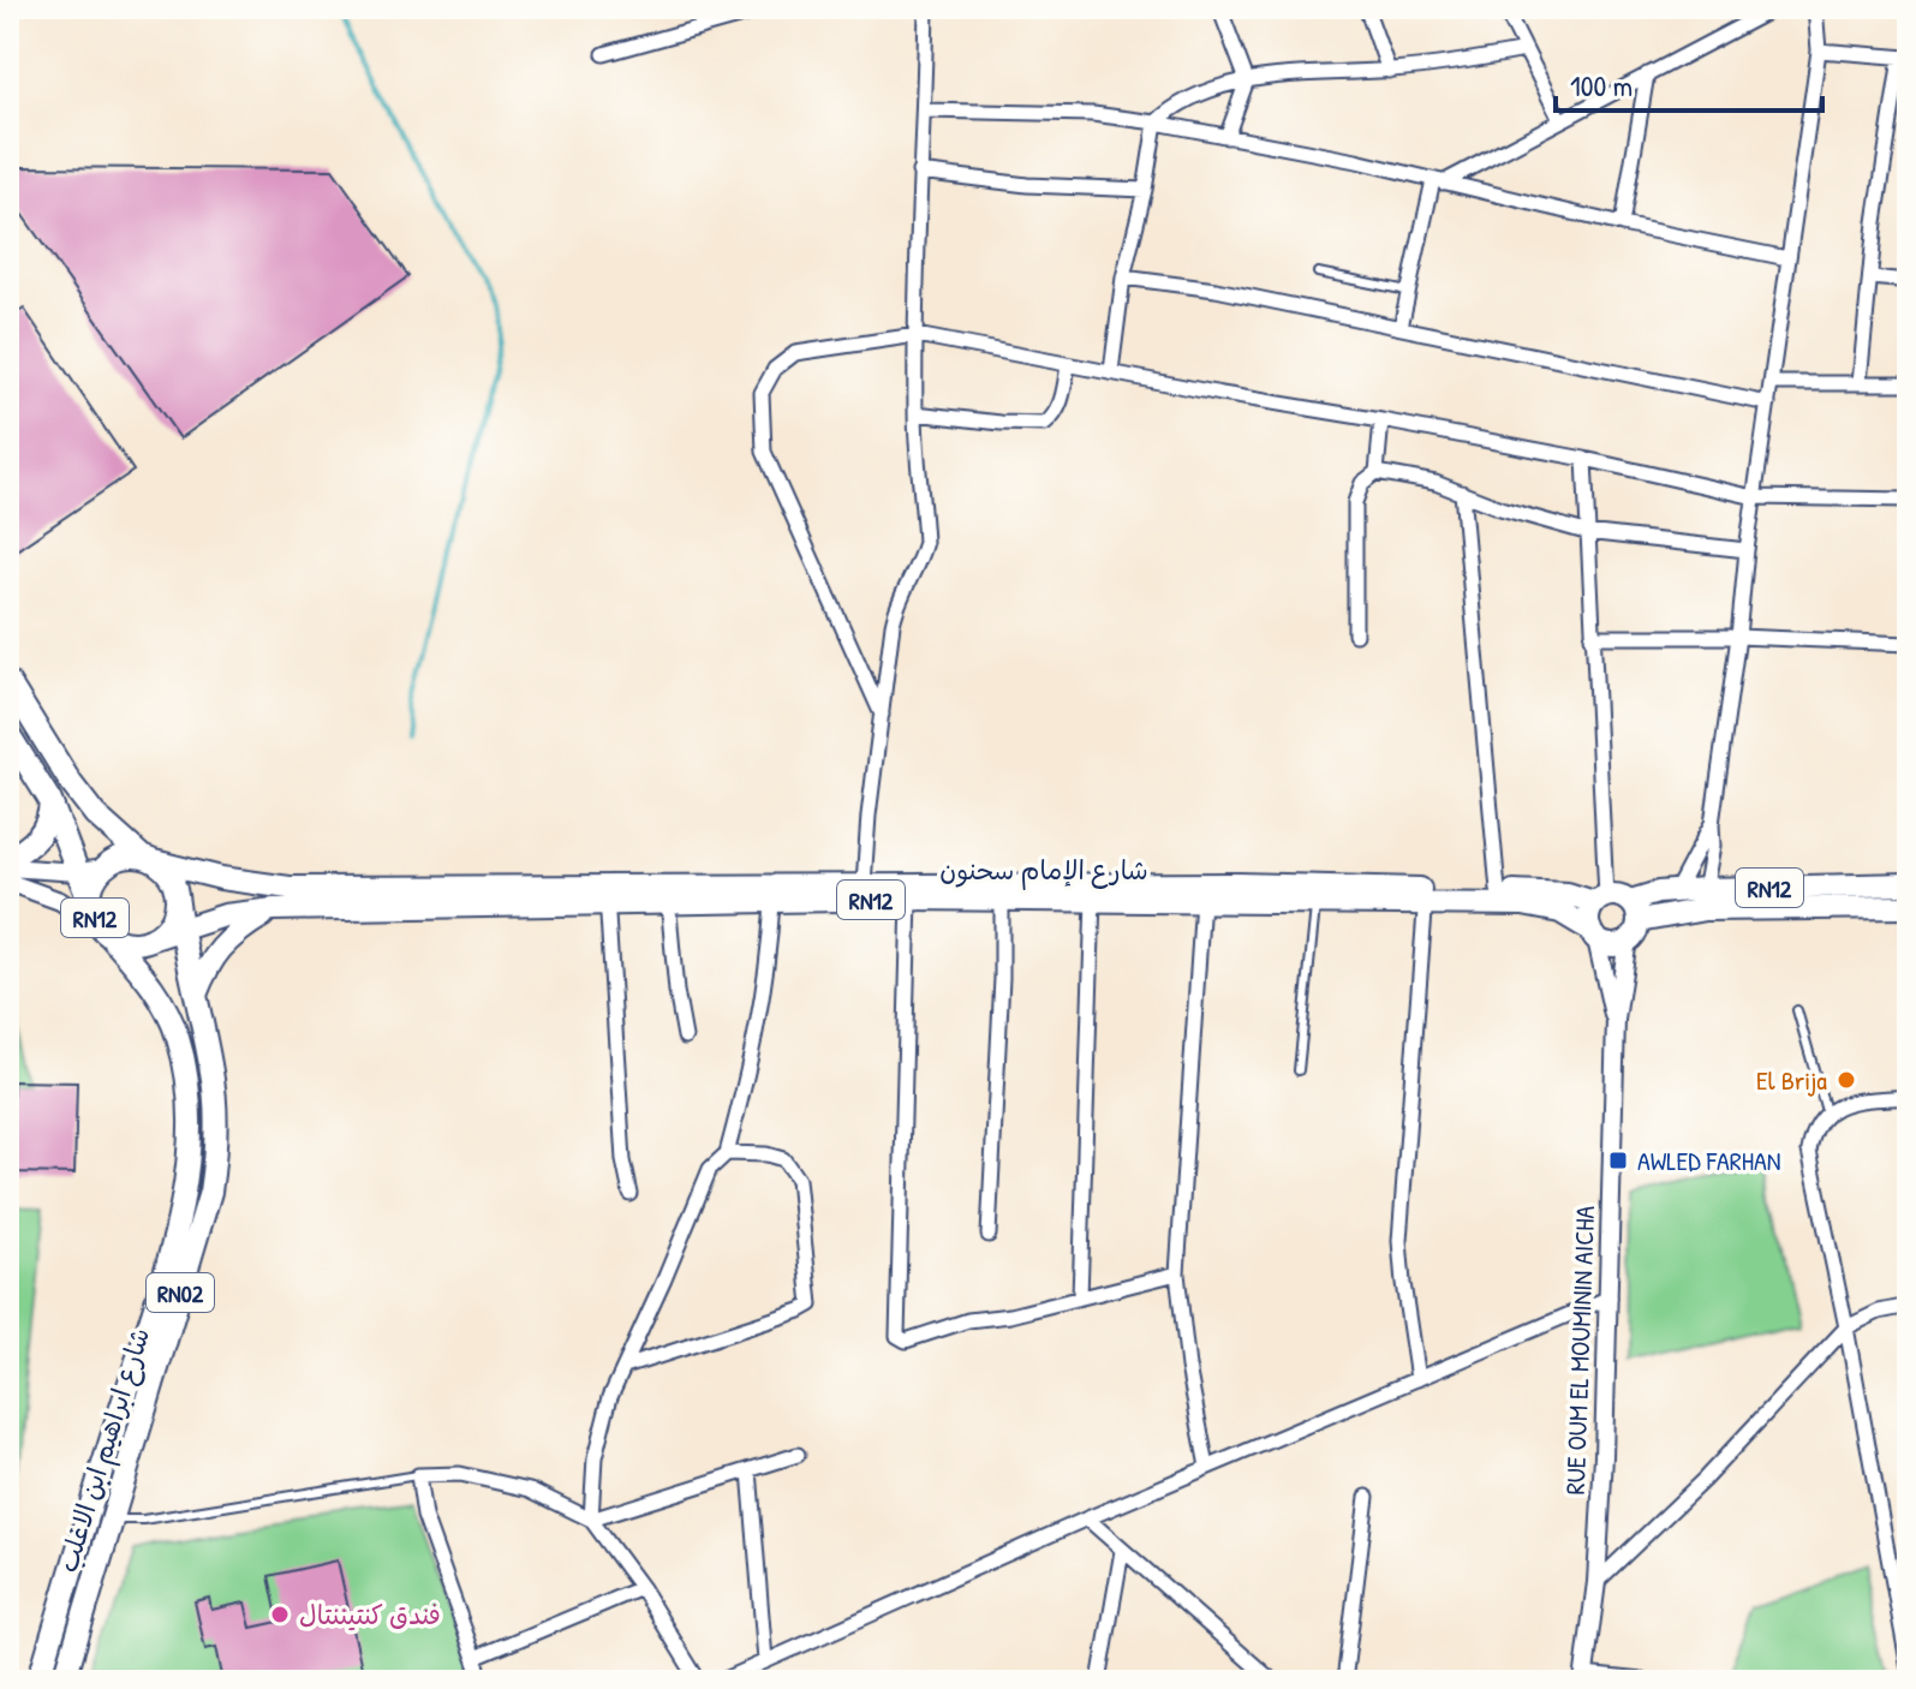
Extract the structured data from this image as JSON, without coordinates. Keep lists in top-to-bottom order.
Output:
{
  "streets": {
    "main road": [
      "شارع الإمام سحنون",
      "RN12",
      "RN02",
      "شارع ابراهيم ابن الاغلب"
    ],
    "street": ["RUE OUM EL MOUMININ AICHA"]
  },
  "crossings": [
    ["شارع الإمام سحنون", "RN12"],
    ["شارع الإمام سحنون", "RUE OUM EL MOUMININ AICHA"],
    ["شارع الإمام سحنون", "شارع ابراهيم ابن الاغلب"],
    ["RN12", "RUE OUM EL MOUMININ AICHA"],
    ["RN12", "شارع ابراهيم ابن الاغلب"]
  ],
  "places": {
    "other": ["El Brija", "فندق كنتيننتال"],
    "transit": ["AWLED FARHAN"]
  },
  "scale_bar": "100 m"
}
